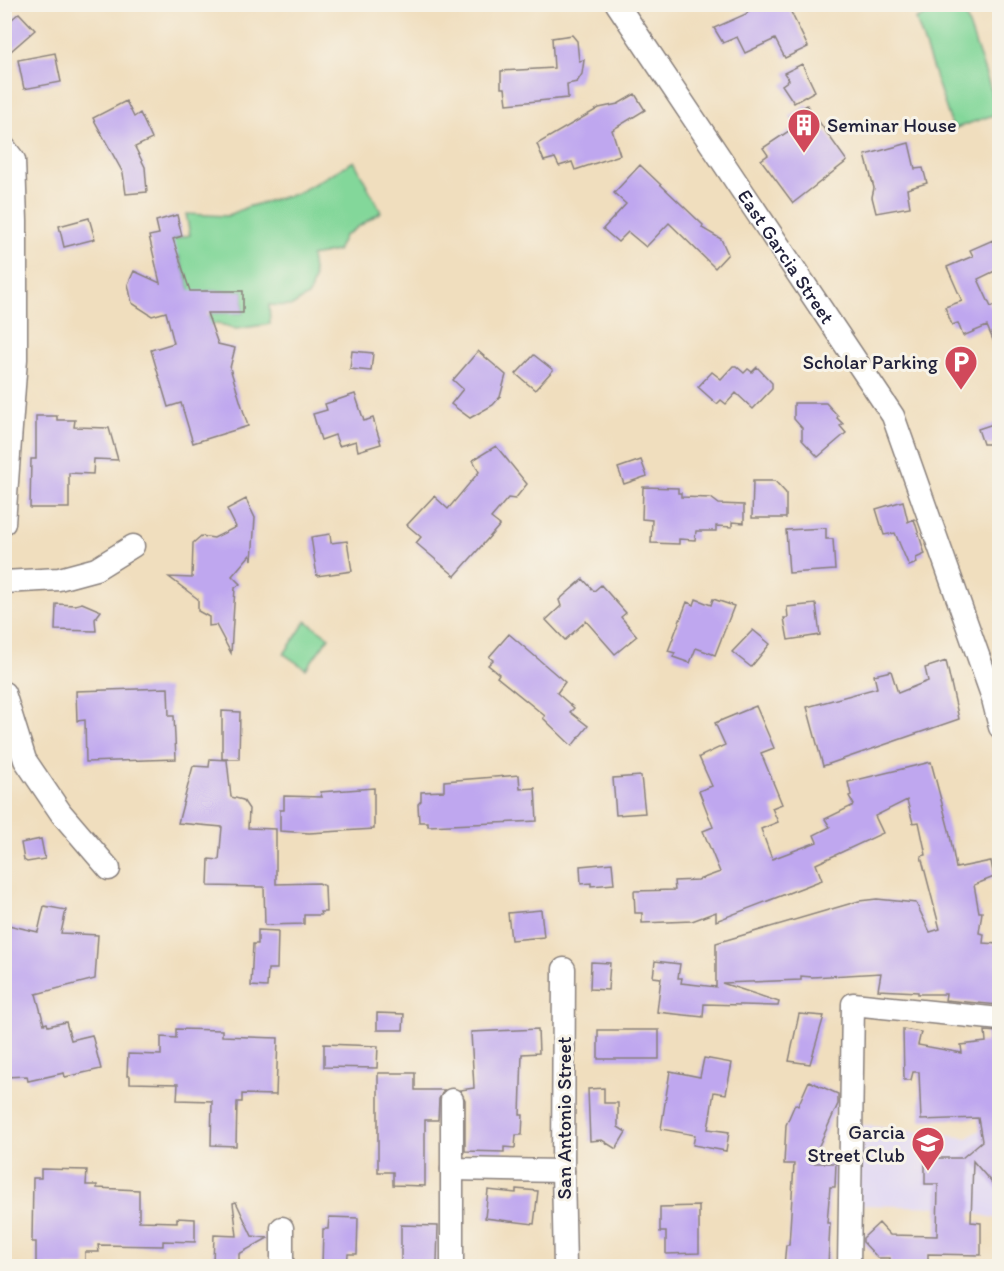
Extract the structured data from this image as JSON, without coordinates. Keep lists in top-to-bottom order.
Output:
{
  "streets": {
    "street": ["East Garcia Street", "San Antonio Street"]
  },
  "places": {
    "building": ["Seminar House"],
    "parking": ["Scholar Parking"],
    "school or university": ["Garcia Street Club"]
  }
}
